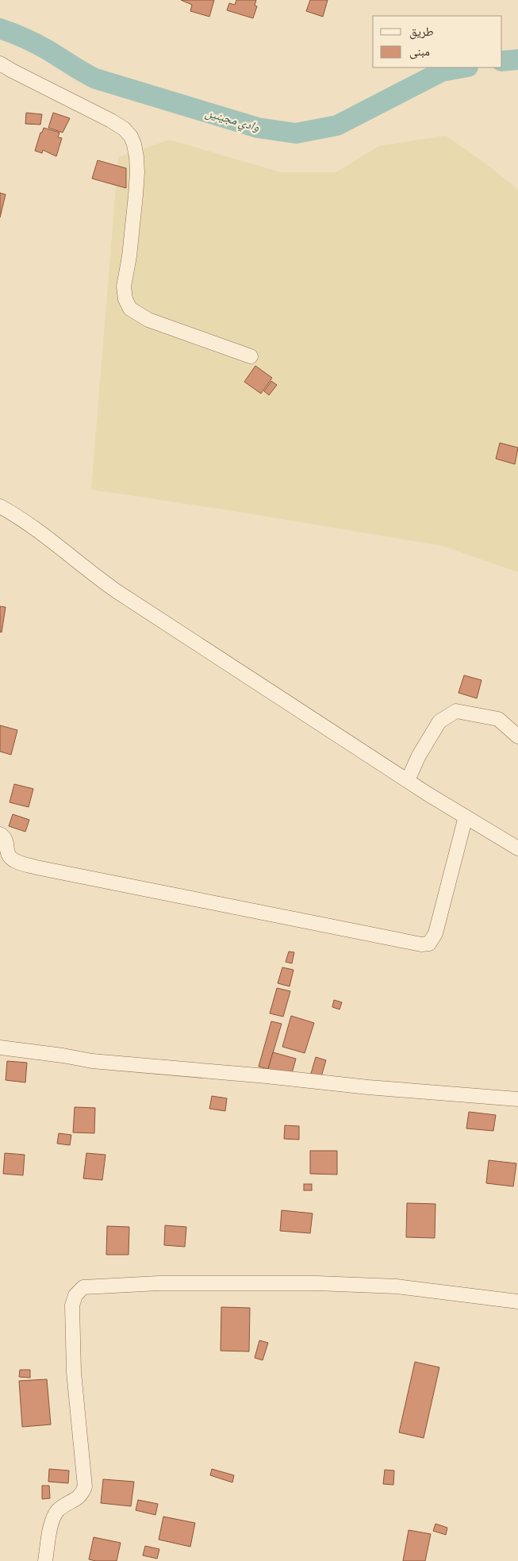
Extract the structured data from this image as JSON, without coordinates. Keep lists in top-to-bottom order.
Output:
{
  "water": ["وادي مجينين"],
  "legend": ["طريق", "مبنى"]
}
